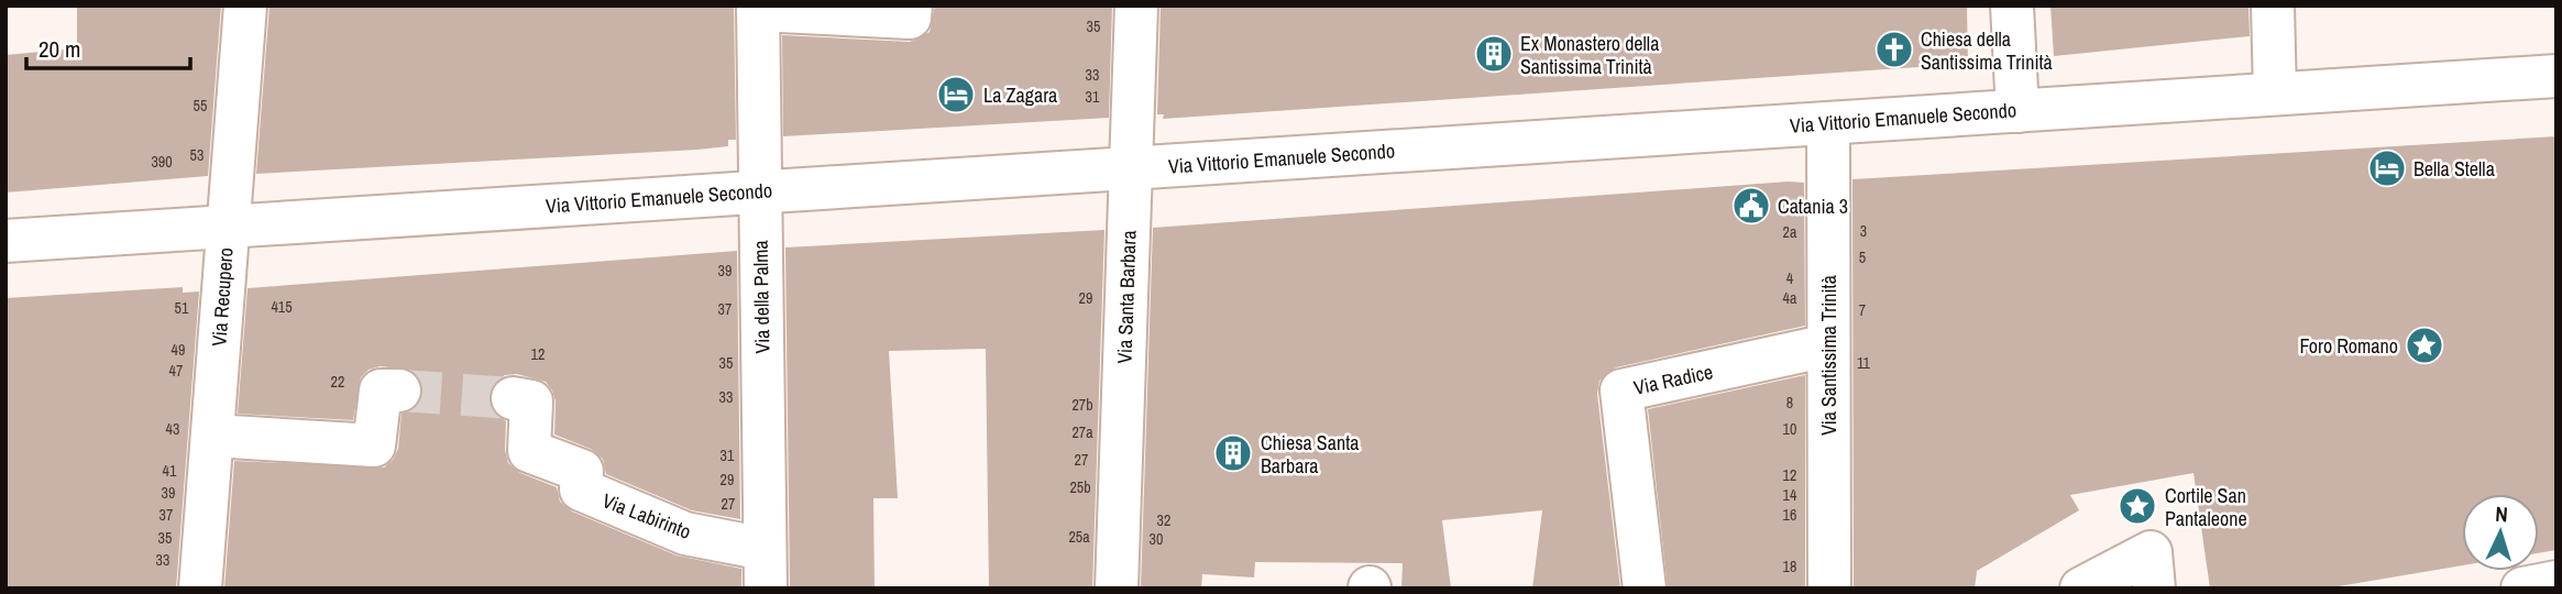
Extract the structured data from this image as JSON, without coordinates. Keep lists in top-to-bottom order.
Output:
{
  "streets": {
    "street": [
      "Via Vittorio Emanuele Secondo",
      "Via Recupero",
      "Via della Palma",
      "Via Santa Barbara",
      "Via Santissima Trinità",
      "Via Radice",
      "Via Labirinto"
    ]
  },
  "crossings": [
    ["Via Vittorio Emanuele Secondo", "Via Recupero"],
    ["Via Vittorio Emanuele Secondo", "Via della Palma"],
    ["Via Vittorio Emanuele Secondo", "Via Santa Barbara"],
    ["Via Vittorio Emanuele Secondo", "Via Santissima Trinità"],
    ["Via della Palma", "Via Labirinto"],
    ["Via Santissima Trinità", "Via Radice"]
  ],
  "places": {
    "church": ["Chiesa della Santissima Trinità"],
    "building": ["Ex Monastero della Santissima Trinità", "Chiesa Santa Barbara"],
    "hotel": ["La Zagara", "Bella Stella"],
    "public building": ["Catania 3"],
    "place": ["Foro Romano", "Cortile San Pantaleone"]
  },
  "house_numbers": [
    "35",
    "33",
    "31",
    "55",
    "53",
    "390",
    "3",
    "2a",
    "5",
    "39",
    "4",
    "29",
    "4a",
    "415",
    "51",
    "37",
    "7",
    "49",
    "12",
    "35",
    "11",
    "47",
    "22",
    "33",
    "8",
    "27b",
    "43",
    "10",
    "27a",
    "31",
    "27",
    "41",
    "12",
    "29",
    "25b",
    "39",
    "14",
    "27",
    "37",
    "16",
    "32",
    "25a",
    "35",
    "30",
    "33",
    "18"
  ],
  "scale_bar": "20 m",
  "north": "top"
}
